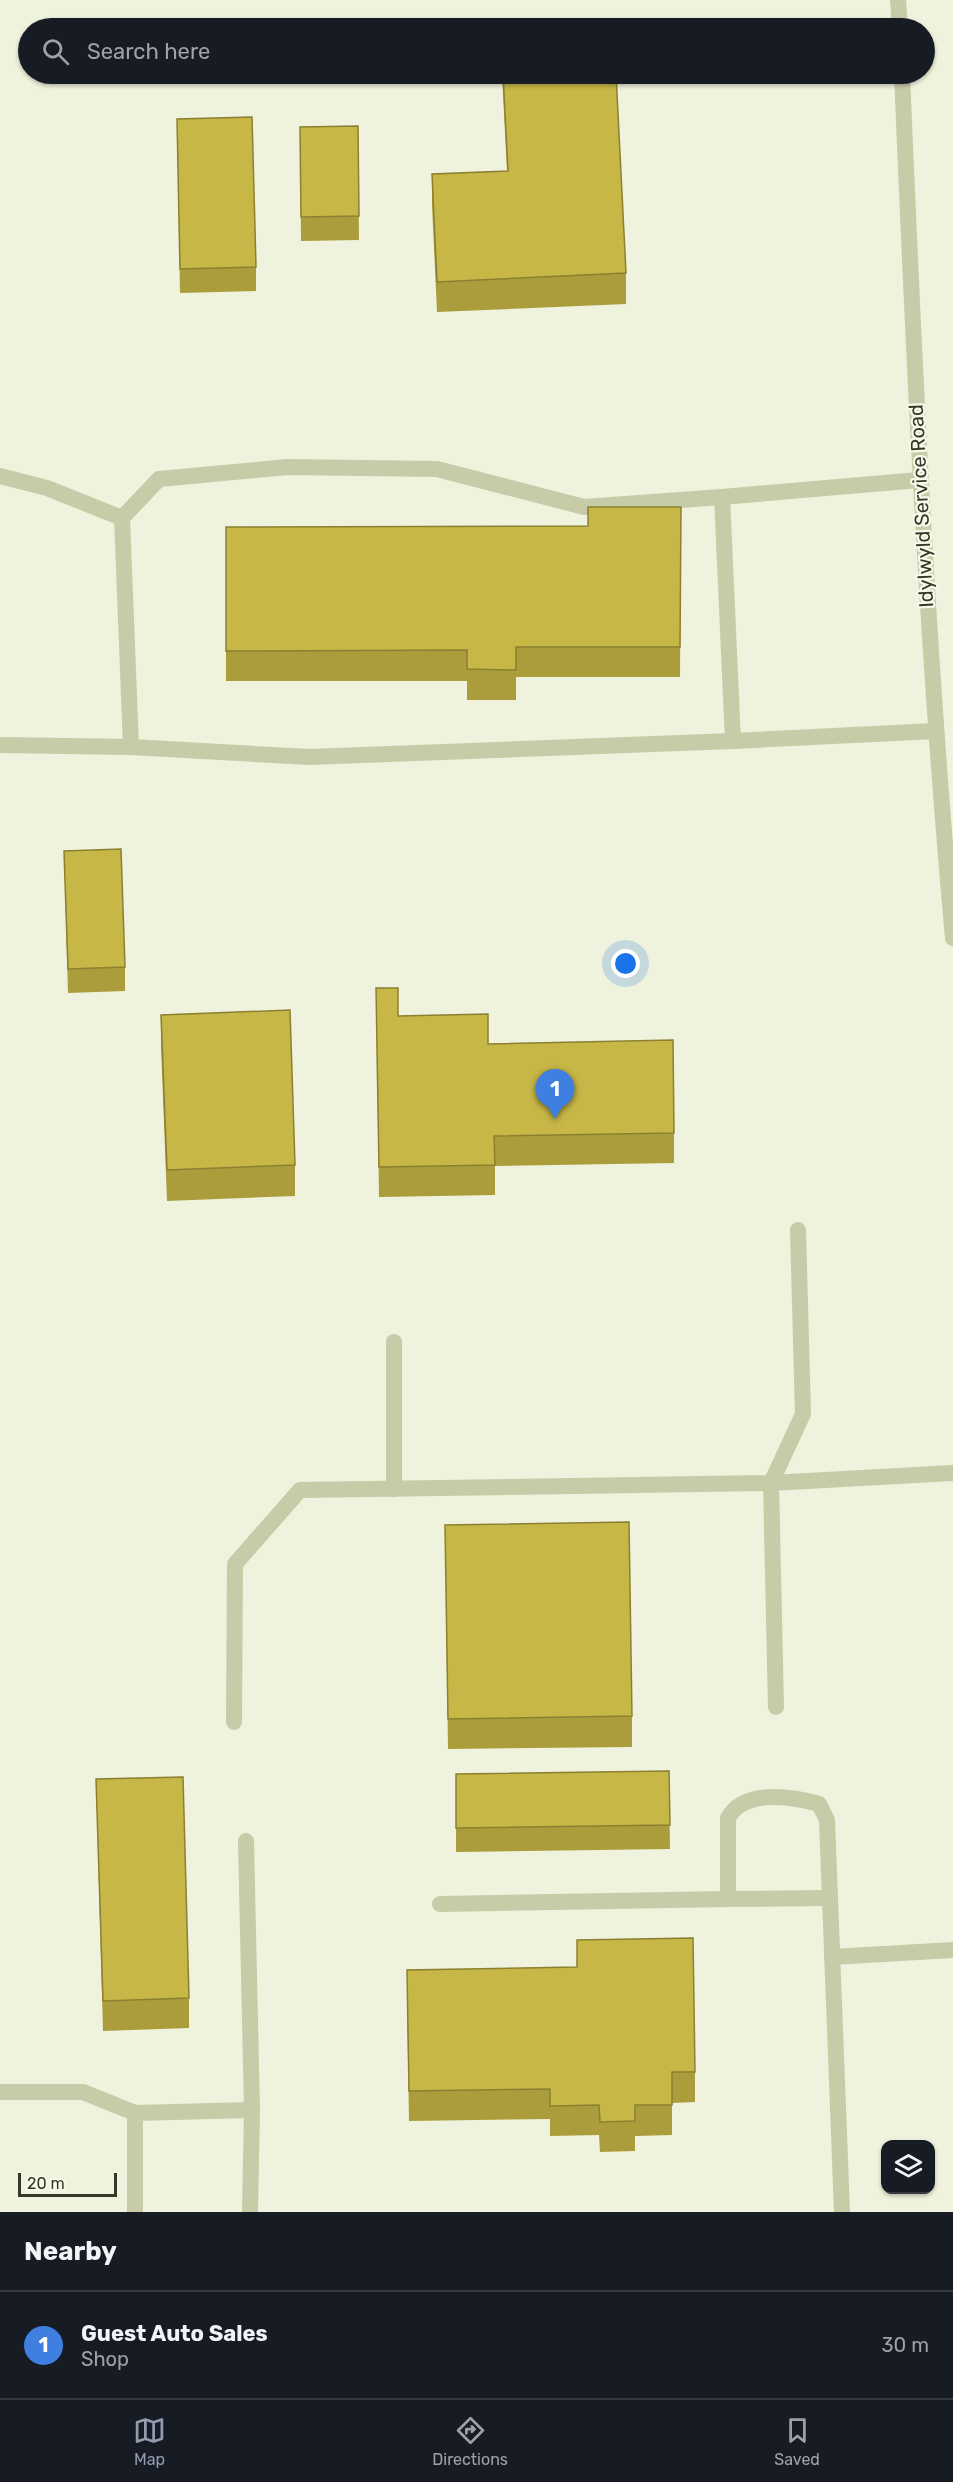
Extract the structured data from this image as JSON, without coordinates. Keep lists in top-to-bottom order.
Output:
{
  "streets": {
    "street": ["Idylwyld Service Road"]
  },
  "scale_bar": "20 m",
  "page": {
    "search": "Search here",
    "pins": "1",
    "scale": "20 m",
    "heading": "Nearby",
    "list": [
      {
        "mark": "1",
        "name": "Guest Auto Sales",
        "note": "Shop",
        "value": "30 m"
      }
    ],
    "nav": ["Map", "Directions", "Saved"]
  }
}
